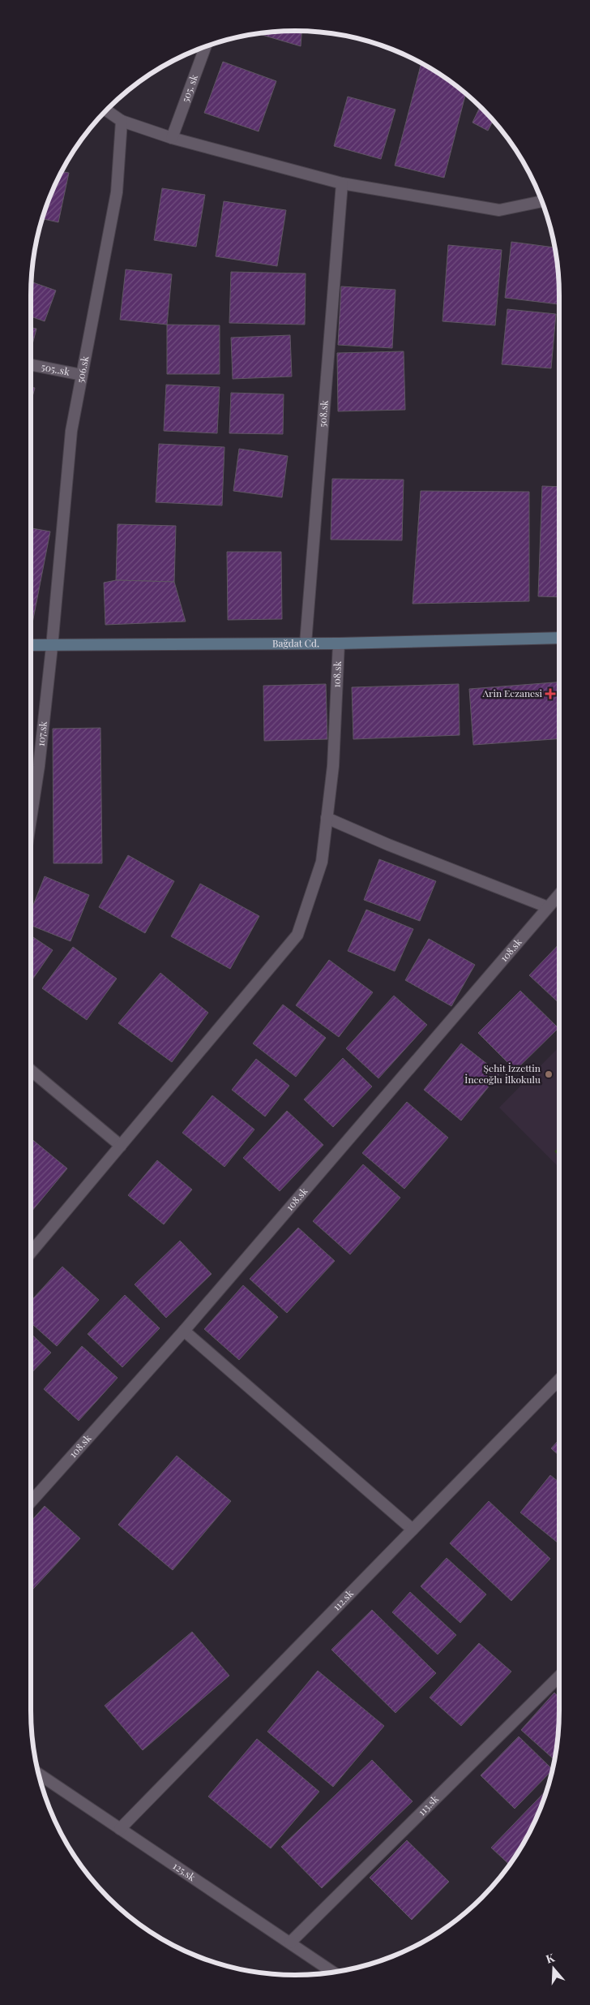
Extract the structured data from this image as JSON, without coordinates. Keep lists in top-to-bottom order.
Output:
{
  "streets": {
    "main road": ["Bağdat Cd."],
    "street": [
      "505. sk",
      "505..sk",
      "506.sk",
      "508.sk",
      "108.sk",
      "107.sk",
      "112.sk",
      "113.sk",
      "125.sk"
    ]
  },
  "crossings": [
    ["505..sk", "506.sk"],
    ["506.sk", "Bağdat Cd."],
    ["506.sk", "107.sk"],
    ["508.sk", "Bağdat Cd."],
    ["Bağdat Cd.", "108.sk"],
    ["Bağdat Cd.", "107.sk"],
    ["112.sk", "125.sk"],
    ["113.sk", "125.sk"]
  ],
  "places": {
    "health": ["Arin Eczanesi"],
    "other": ["Şehit İzzettin İnceoğlu İlkokulu"]
  },
  "north": "top"
}
